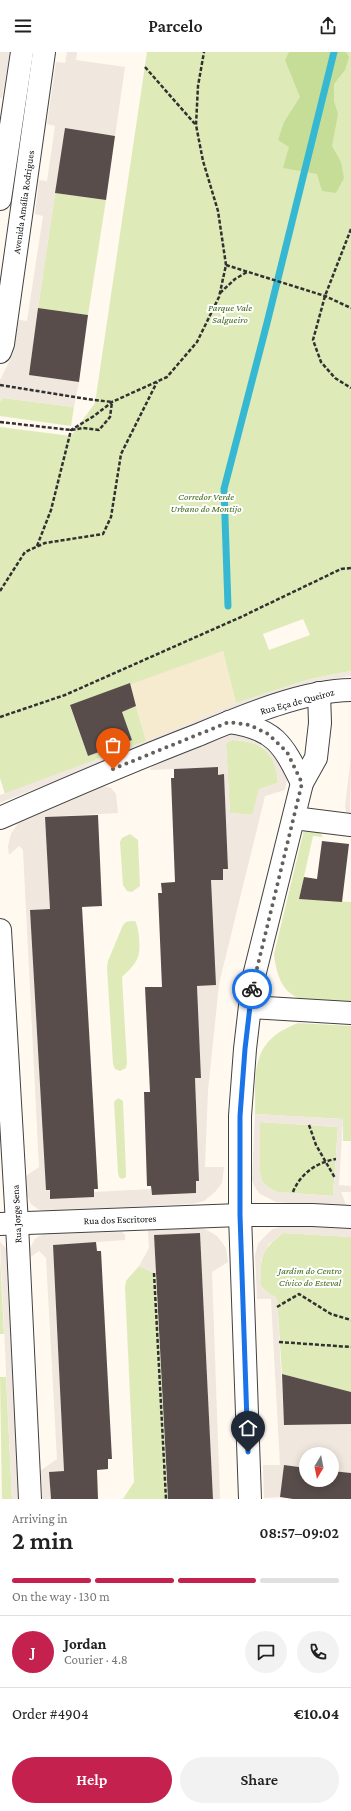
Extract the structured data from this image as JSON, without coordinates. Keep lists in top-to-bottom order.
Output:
{
  "streets": {
    "street": [
      "Avenida Amália Rodrigues",
      "Rua Eça de Queiroz",
      "Rua Jorge Sena",
      "Rua dos Escritores"
    ]
  },
  "crossings": [
    ["Rua Jorge Sena", "Rua dos Escritores"]
  ],
  "parks": ["Parque Vale Salgueiro", "Corredor Verde Urbano do Montijo", "Jardim do Centro Cívico do Esteval"],
  "north": "bottom",
  "page": {
    "header": "Parcelo",
    "heading": ["2 min", "Arriving in", "08:57–09:02"],
    "panel": [
      "Jordan",
      "Courier · 4.8",
      "Order #4904",
      "€10.04"
    ],
    "bar": "On the way · 130 m",
    "round": "J",
    "buttons": ["Help", "Share"]
  }
}
